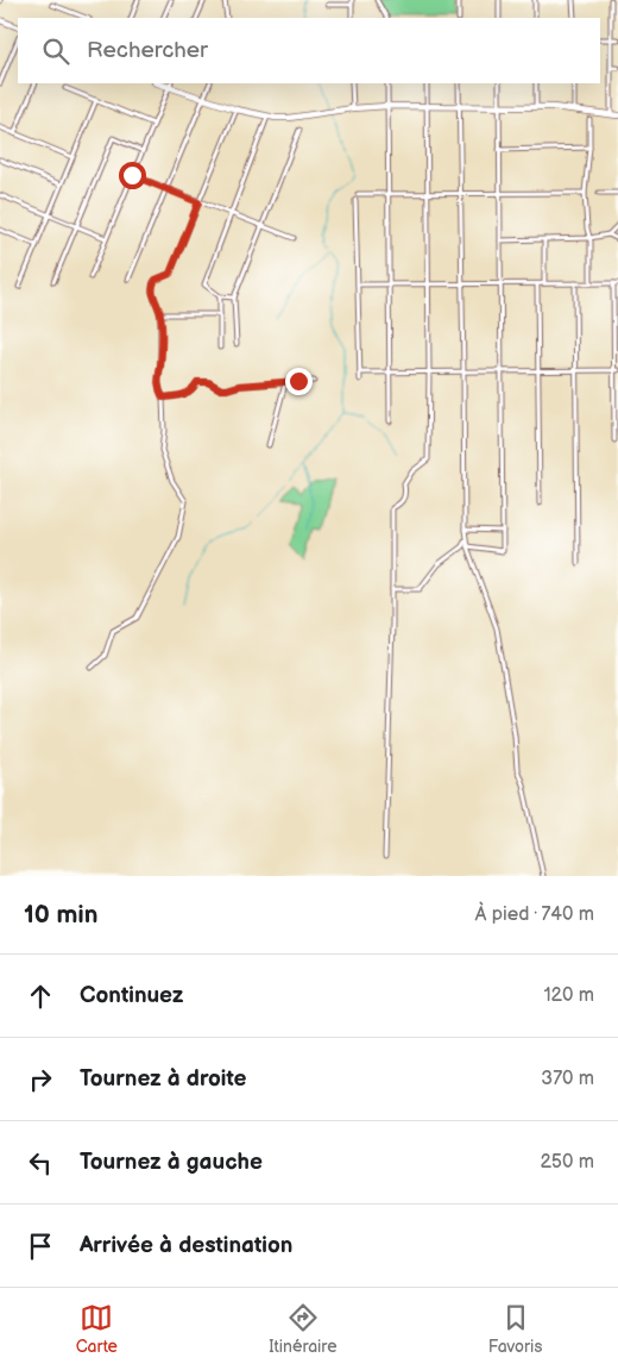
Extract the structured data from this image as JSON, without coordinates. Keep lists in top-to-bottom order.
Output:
{
  "page": {
    "search": "Rechercher",
    "heading": ["10 min", "À pied · 740 m"],
    "list": [
      ["Continuez", "120 m"],
      ["Tournez à droite", "370 m"],
      ["Tournez à gauche", "250 m"],
      "Arrivée à destination"
    ],
    "nav": ["Carte", "Itinéraire", "Favoris"]
  }
}
